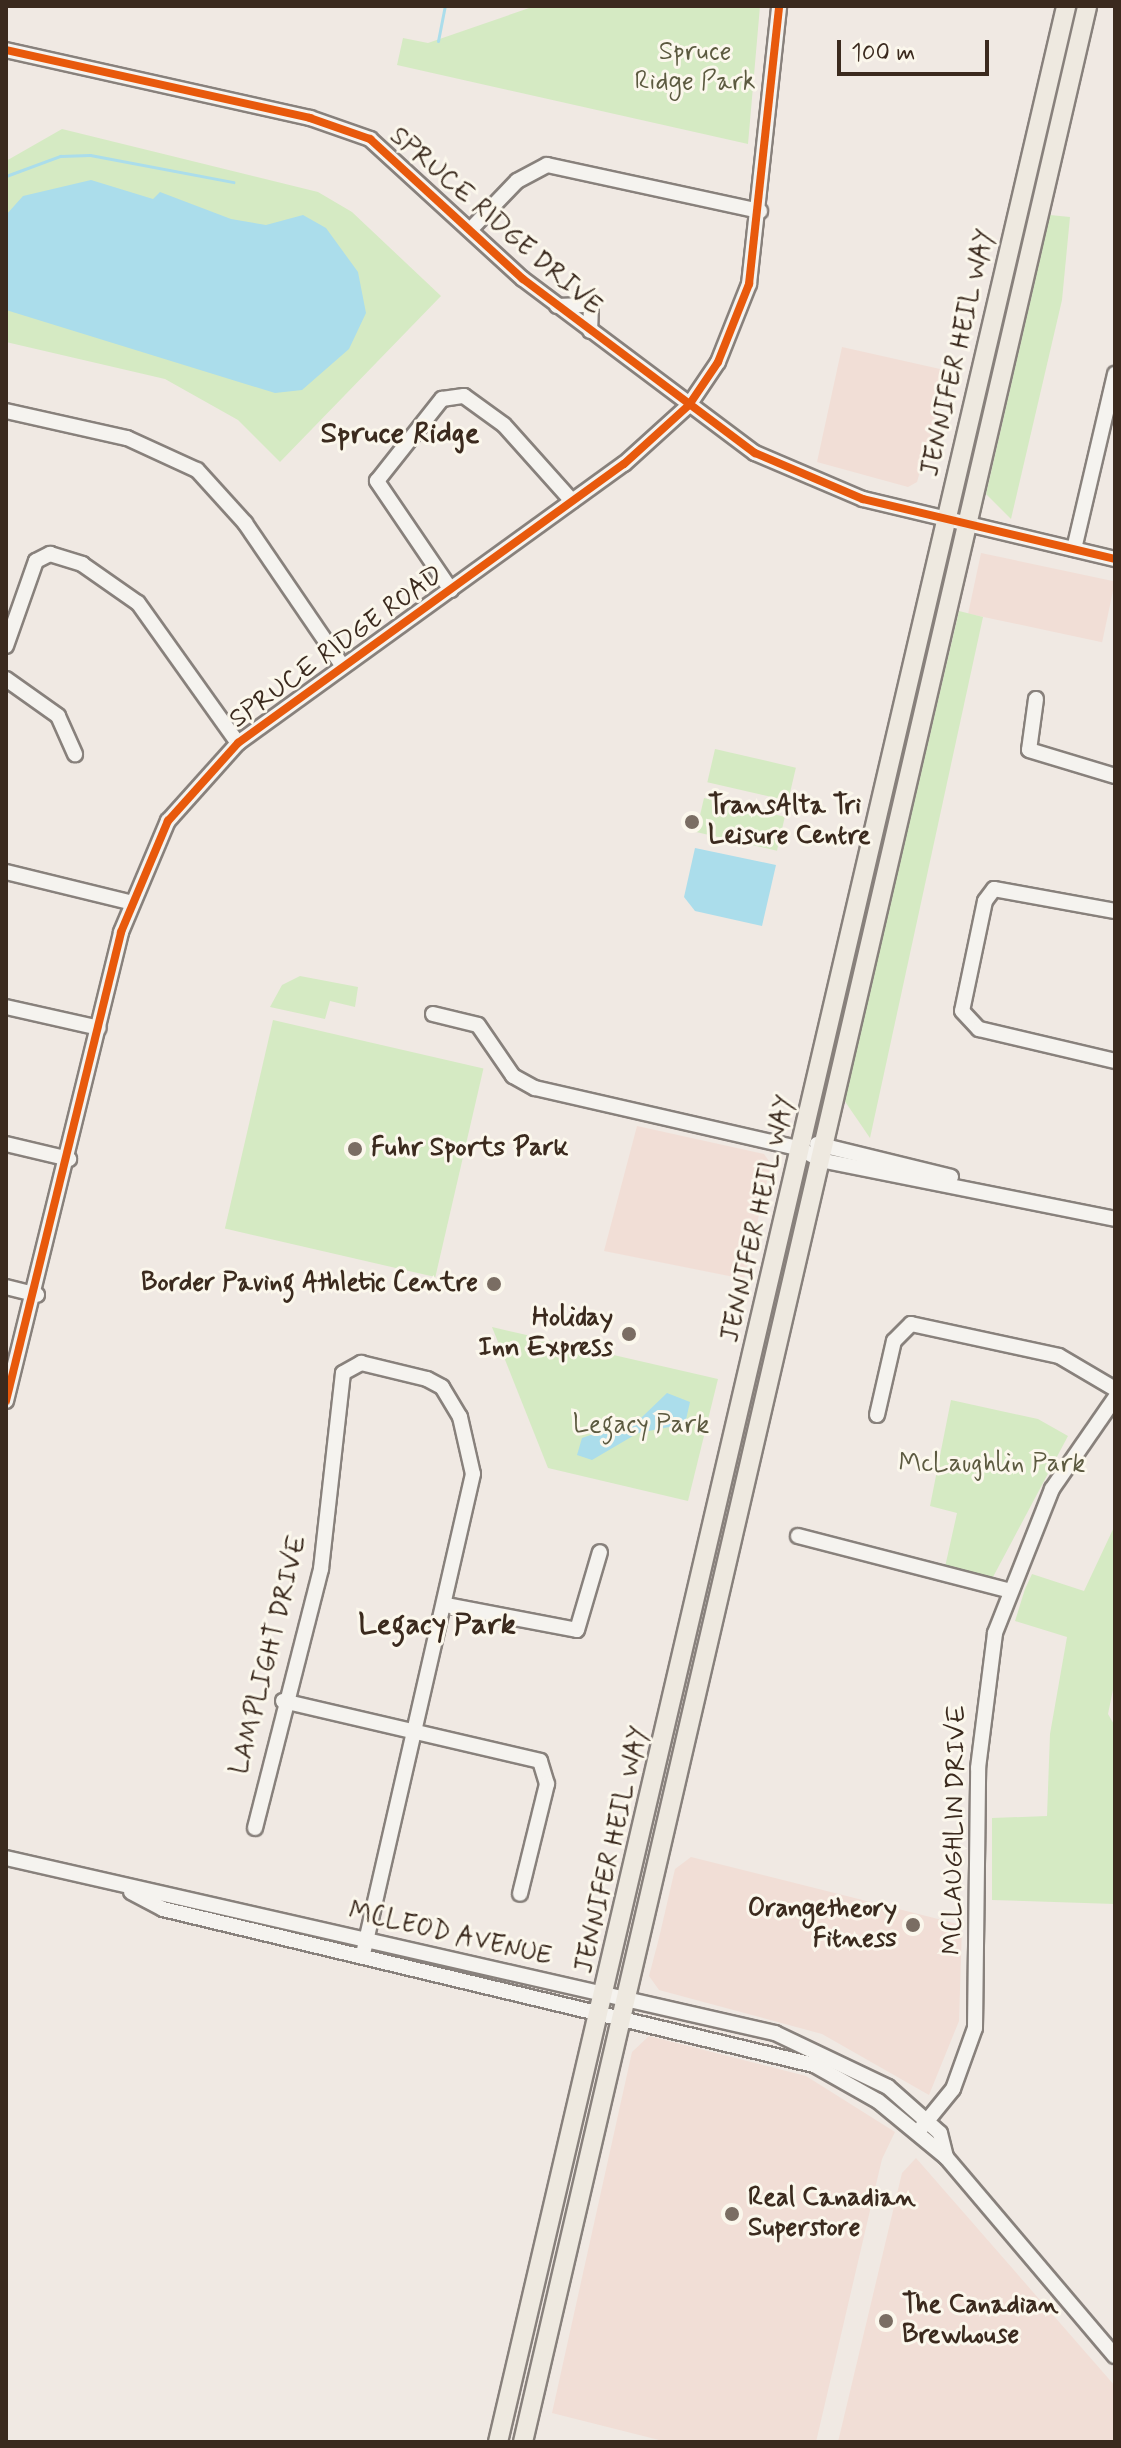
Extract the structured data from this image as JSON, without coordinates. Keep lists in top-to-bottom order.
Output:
{
  "streets": {
    "main road": ["JENNIFER HEIL WAY"],
    "street": [
      "SPRUCE RIDGE DRIVE",
      "SPRUCE RIDGE ROAD",
      "LAMPLIGHT DRIVE",
      "MCLAUGHLIN DRIVE",
      "MCLEOD AVENUE"
    ]
  },
  "crossings": [
    ["SPRUCE RIDGE DRIVE", "JENNIFER HEIL WAY"],
    ["SPRUCE RIDGE DRIVE", "SPRUCE RIDGE ROAD"],
    ["JENNIFER HEIL WAY", "MCLEOD AVENUE"],
    ["LAMPLIGHT DRIVE", "MCLEOD AVENUE"],
    ["MCLAUGHLIN DRIVE", "MCLEOD AVENUE"]
  ],
  "districts": ["Spruce Ridge", "Legacy Park"],
  "parks": ["Spruce Ridge Park", "Legacy Park", "McLaughlin Park"],
  "places": [
    "TransAlta Tri Leisure Centre",
    "Fuhr Sports Park",
    "Border Paving Athletic Centre",
    "Holiday Inn Express",
    "Orangetheory Fitness",
    "Real Canadian Superstore",
    "The Canadian Brewhouse"
  ],
  "scale_bar": "100 m"
}
